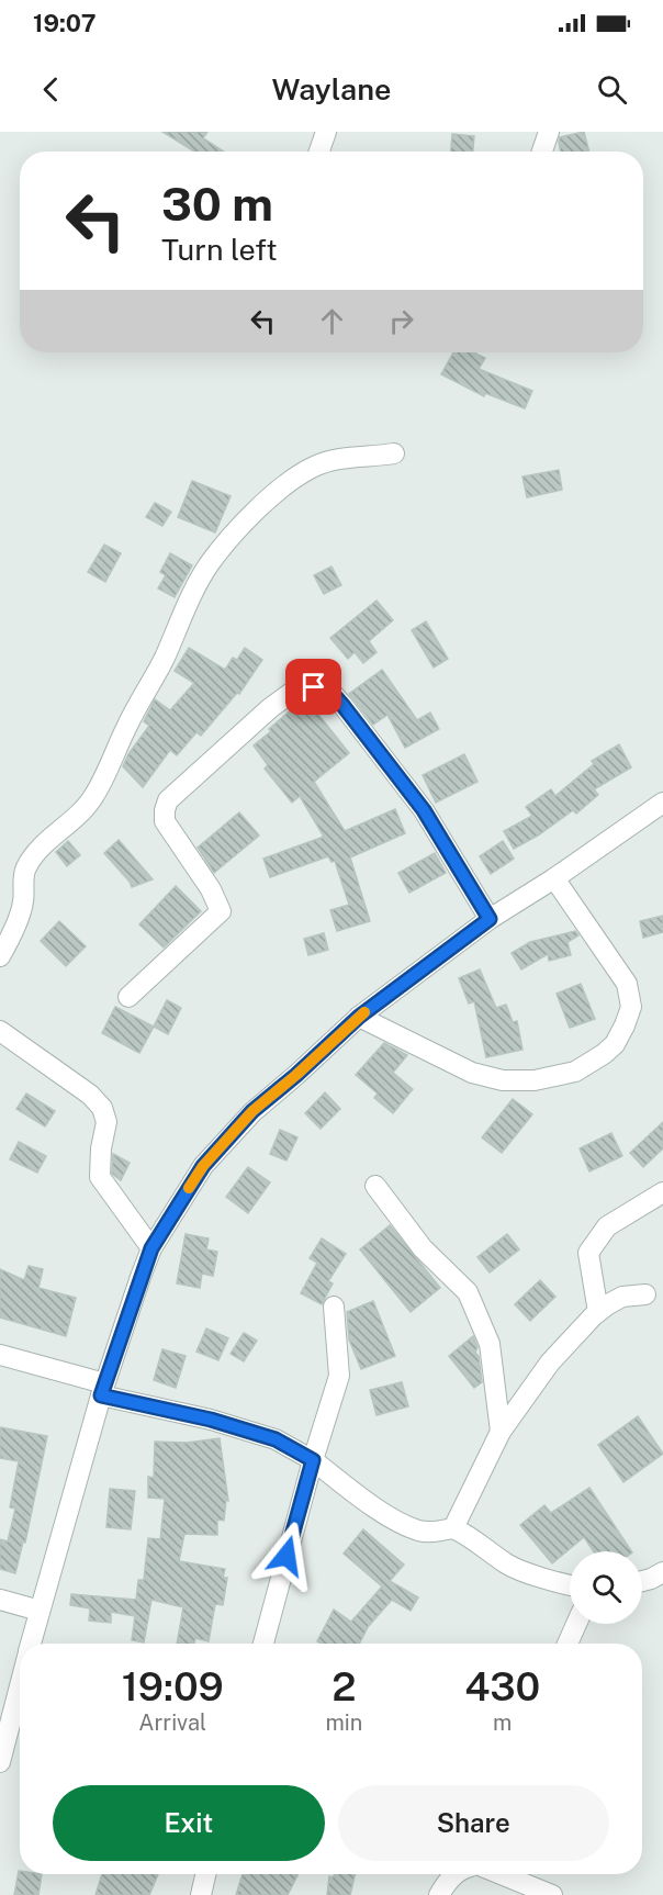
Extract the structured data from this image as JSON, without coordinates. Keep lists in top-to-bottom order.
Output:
{
  "page": {
    "status": "19:07",
    "header": "Waylane",
    "turn": ["30 m", "Turn left"],
    "eta": [
      "19:09",
      "Arrival",
      "2",
      "min",
      "430",
      "m"
    ],
    "buttons": ["Exit", "Share"]
  }
}
